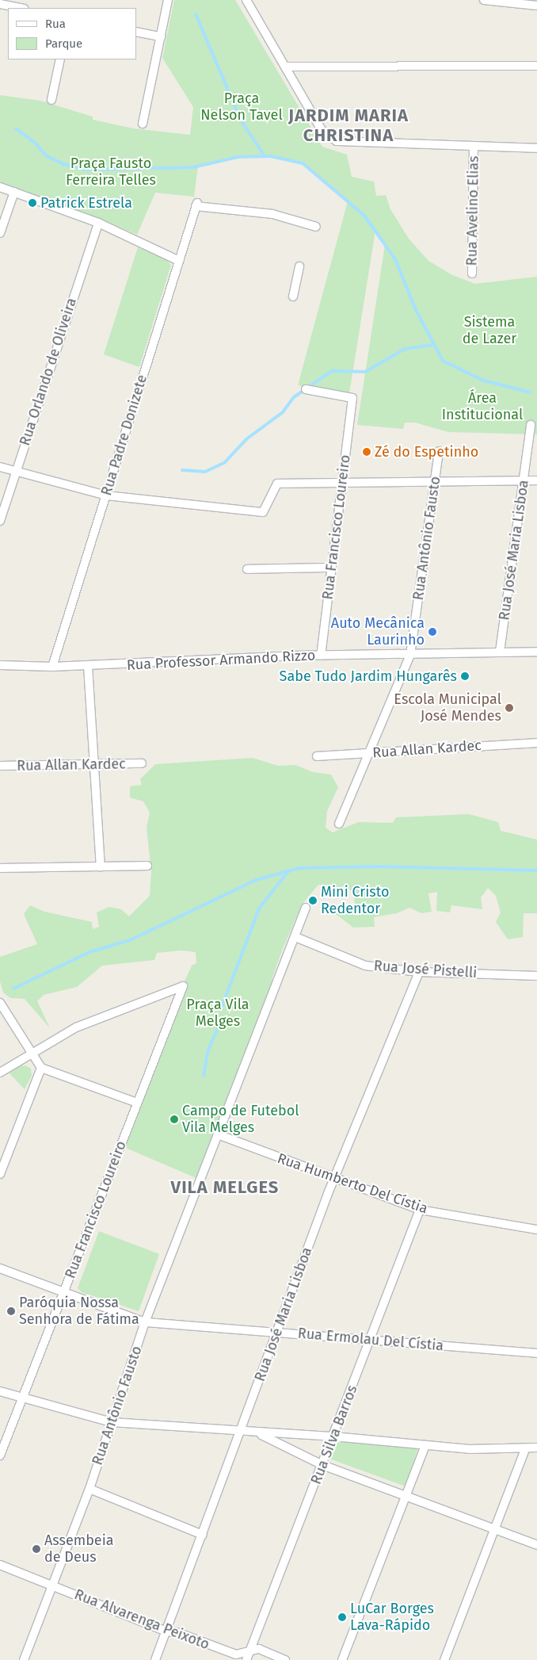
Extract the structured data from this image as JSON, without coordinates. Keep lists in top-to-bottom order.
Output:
{
  "streets": {
    "street": [
      "Rua Avelino Elias",
      "Rua Orlando de Oliveira",
      "Rua Padre Donizete",
      "Rua Francisco Loureiro",
      "Rua Antônio Fausto",
      "Rua José Maria Lisboa",
      "Rua Professor Armando Rizzo",
      "Rua Allan Kardec",
      "Rua José Pistelli",
      "Rua Humberto Del Cístia",
      "Rua Ermolau Del Cístia",
      "Rua Silva Barros",
      "Rua Alvarenga Peixoto"
    ]
  },
  "crossings": [
    ["Rua Padre Donizete", "Rua Professor Armando Rizzo"],
    ["Rua Francisco Loureiro", "Rua Professor Armando Rizzo"],
    ["Rua Francisco Loureiro", "Rua Ermolau Del Cístia"],
    ["Rua Antônio Fausto", "Rua Professor Armando Rizzo"],
    ["Rua Antônio Fausto", "Rua Allan Kardec"],
    ["Rua Antônio Fausto", "Rua José Pistelli"],
    ["Rua Antônio Fausto", "Rua Humberto Del Cístia"],
    ["Rua Antônio Fausto", "Rua Ermolau Del Cístia"],
    ["Rua Antônio Fausto", "Rua Alvarenga Peixoto"],
    ["Rua José Maria Lisboa", "Rua Professor Armando Rizzo"],
    ["Rua José Maria Lisboa", "Rua José Pistelli"],
    ["Rua José Maria Lisboa", "Rua Humberto Del Cístia"],
    ["Rua José Maria Lisboa", "Rua Ermolau Del Cístia"],
    ["Rua José Maria Lisboa", "Rua Alvarenga Peixoto"],
    ["Rua Humberto Del Cístia", "Rua Silva Barros"],
    ["Rua Ermolau Del Cístia", "Rua Silva Barros"],
    ["Rua Silva Barros", "Rua Alvarenga Peixoto"]
  ],
  "districts": ["JARDIM MARIA CHRISTINA", "VILA MELGES"],
  "parks": [
    "Praça Nelson Tavel",
    "Praça Fausto Ferreira Telles",
    "Sistema de Lazer",
    "Área Institucional",
    "Praça Vila Melges"
  ],
  "places": [
    "Patrick Estrela",
    "Zé do Espetinho",
    "Auto Mecânica Laurinho",
    "Sabe Tudo Jardim Hungarês",
    "Escola Municipal José Mendes",
    "Mini Cristo Redentor",
    "Campo de Futebol Vila Melges",
    "Paróquia Nossa Senhora de Fátima",
    "Assembeia de Deus",
    "LuCar Borges Lava-Rápido"
  ],
  "legend": ["Rua", "Parque"]
}
